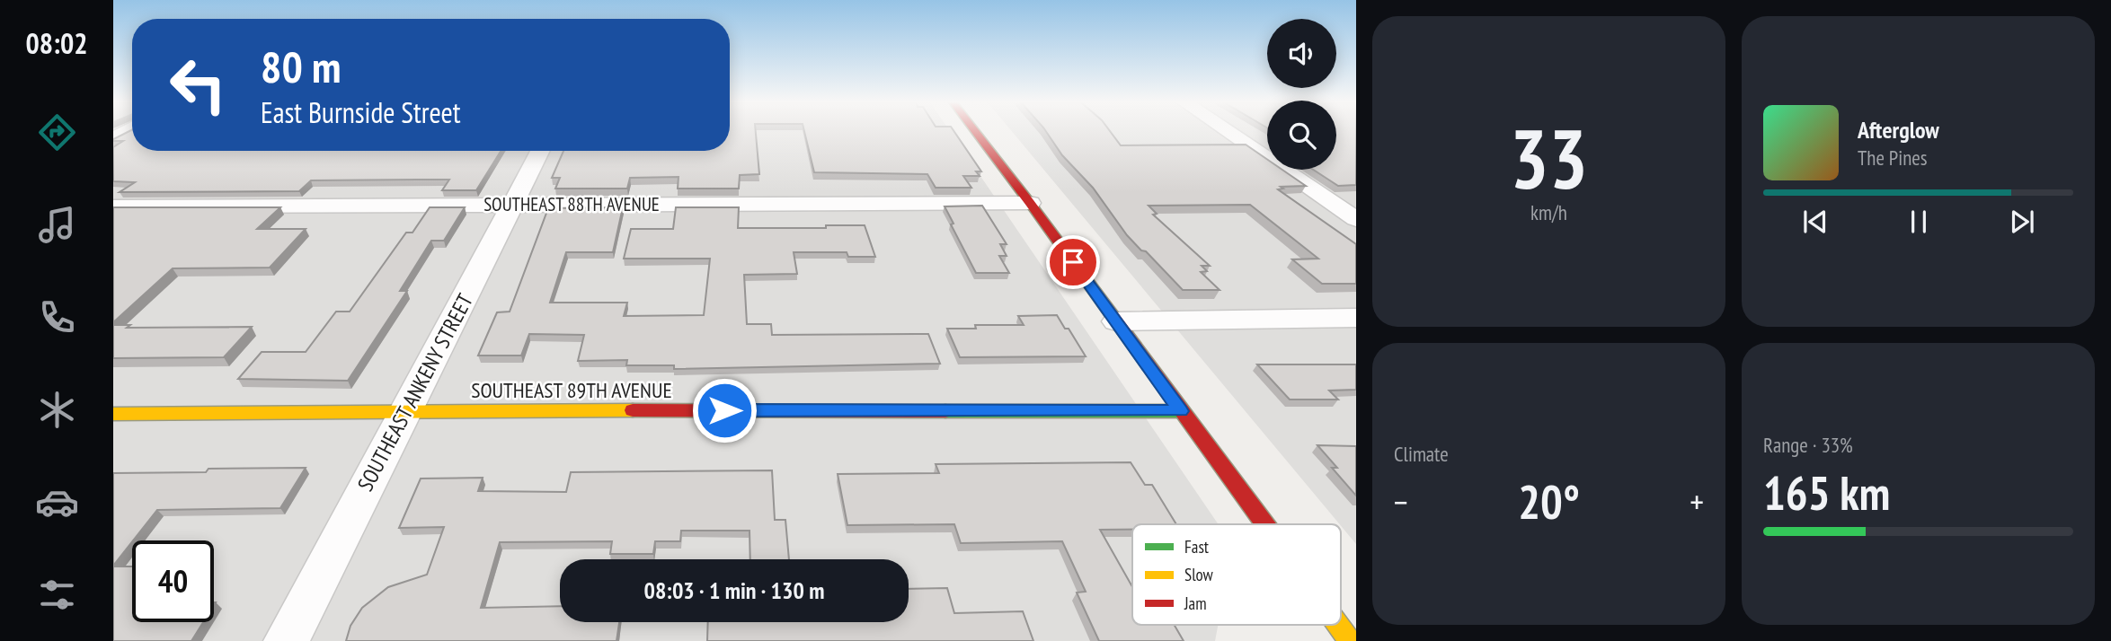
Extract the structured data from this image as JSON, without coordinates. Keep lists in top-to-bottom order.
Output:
{
  "streets": {
    "street": ["SOUTHEAST 88TH AVENUE", "SOUTHEAST 89TH AVENUE", "SOUTHEAST ANKENY STREET"]
  },
  "crossings": [
    ["SOUTHEAST 88TH AVENUE", "SOUTHEAST ANKENY STREET"],
    ["SOUTHEAST 89TH AVENUE", "SOUTHEAST ANKENY STREET"]
  ],
  "legend": ["Fast", "Slow", "Jam"],
  "page": {
    "tabs": "08:02",
    "tile": [
      ["33", "km/h"],
      "Climate",
      ["Range · 33%", "165 km"]
    ],
    "turn": ["80 m", "East Burnside Street"],
    "song": ["Afterglow", "The Pines"],
    "heat": ["−", "20°", "+"],
    "limit": "40",
    "trip": "08:03 · 1 min · 130 m"
  }
}
